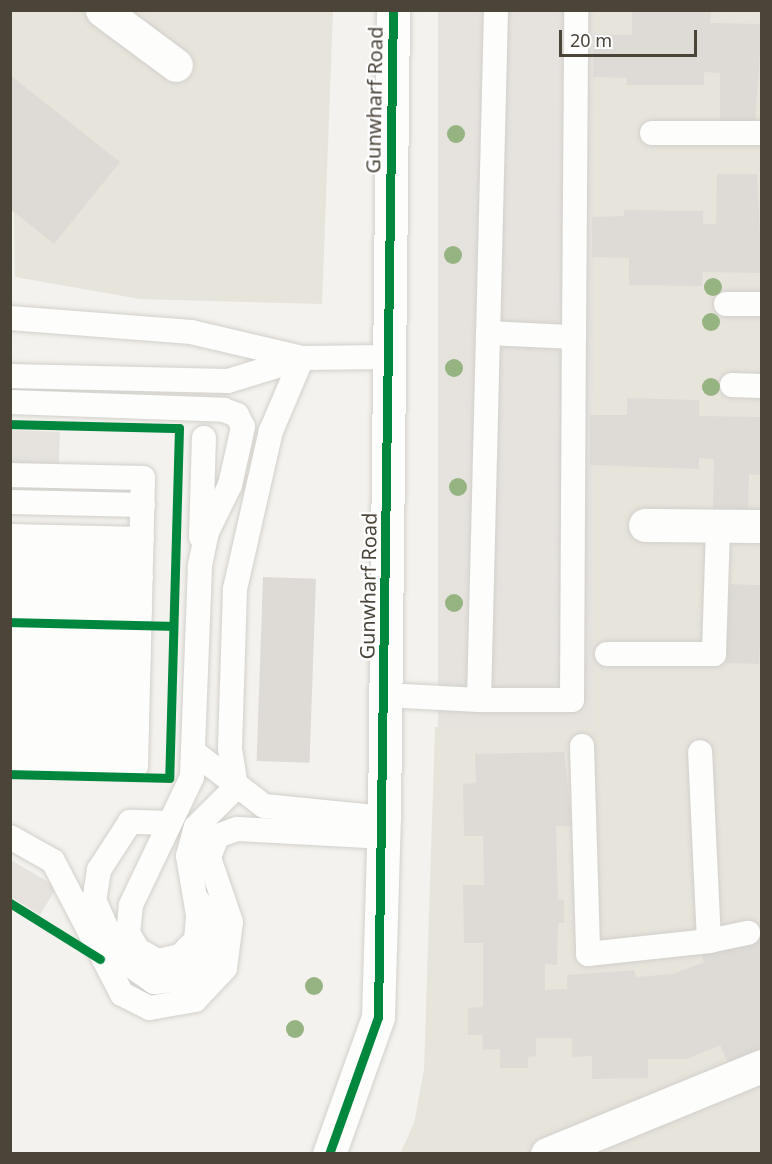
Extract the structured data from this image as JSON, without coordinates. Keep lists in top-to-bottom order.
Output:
{
  "streets": {
    "street": ["Gunwharf Road"]
  },
  "scale_bar": "20 m"
}
